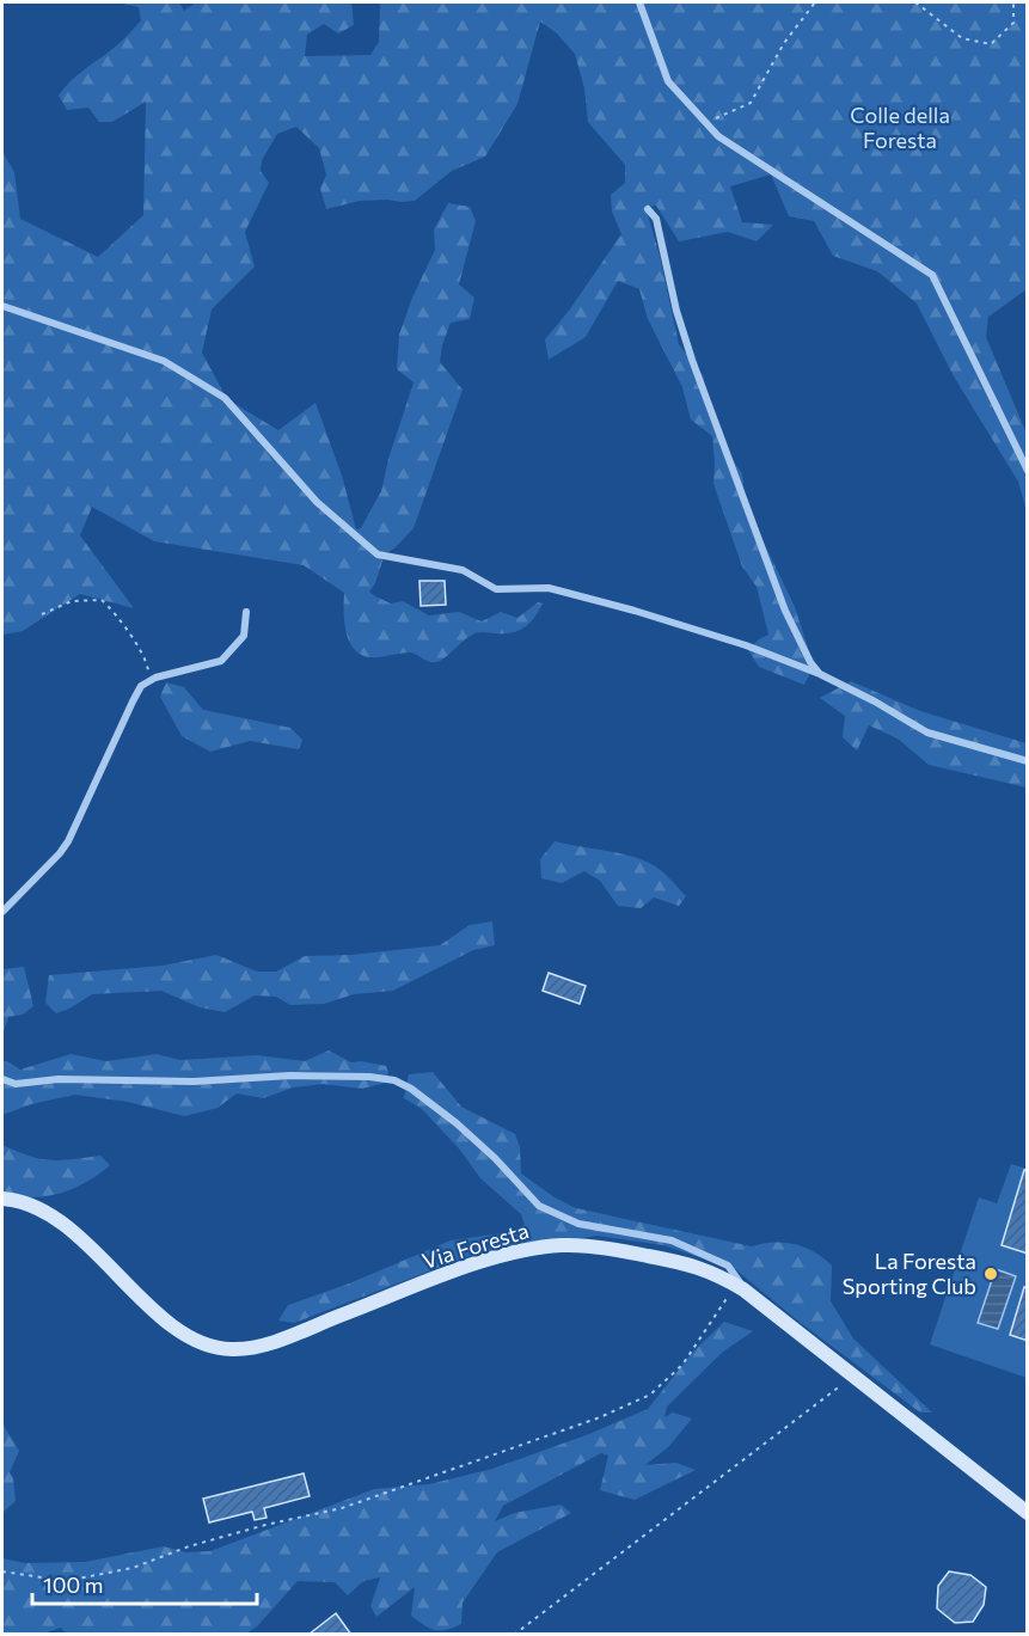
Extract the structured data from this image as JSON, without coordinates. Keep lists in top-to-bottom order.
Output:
{
  "streets": {
    "main road": ["Via Foresta"]
  },
  "parks": ["Colle della Foresta"],
  "places": ["La Foresta Sporting Club"],
  "scale_bar": "100 m"
}
